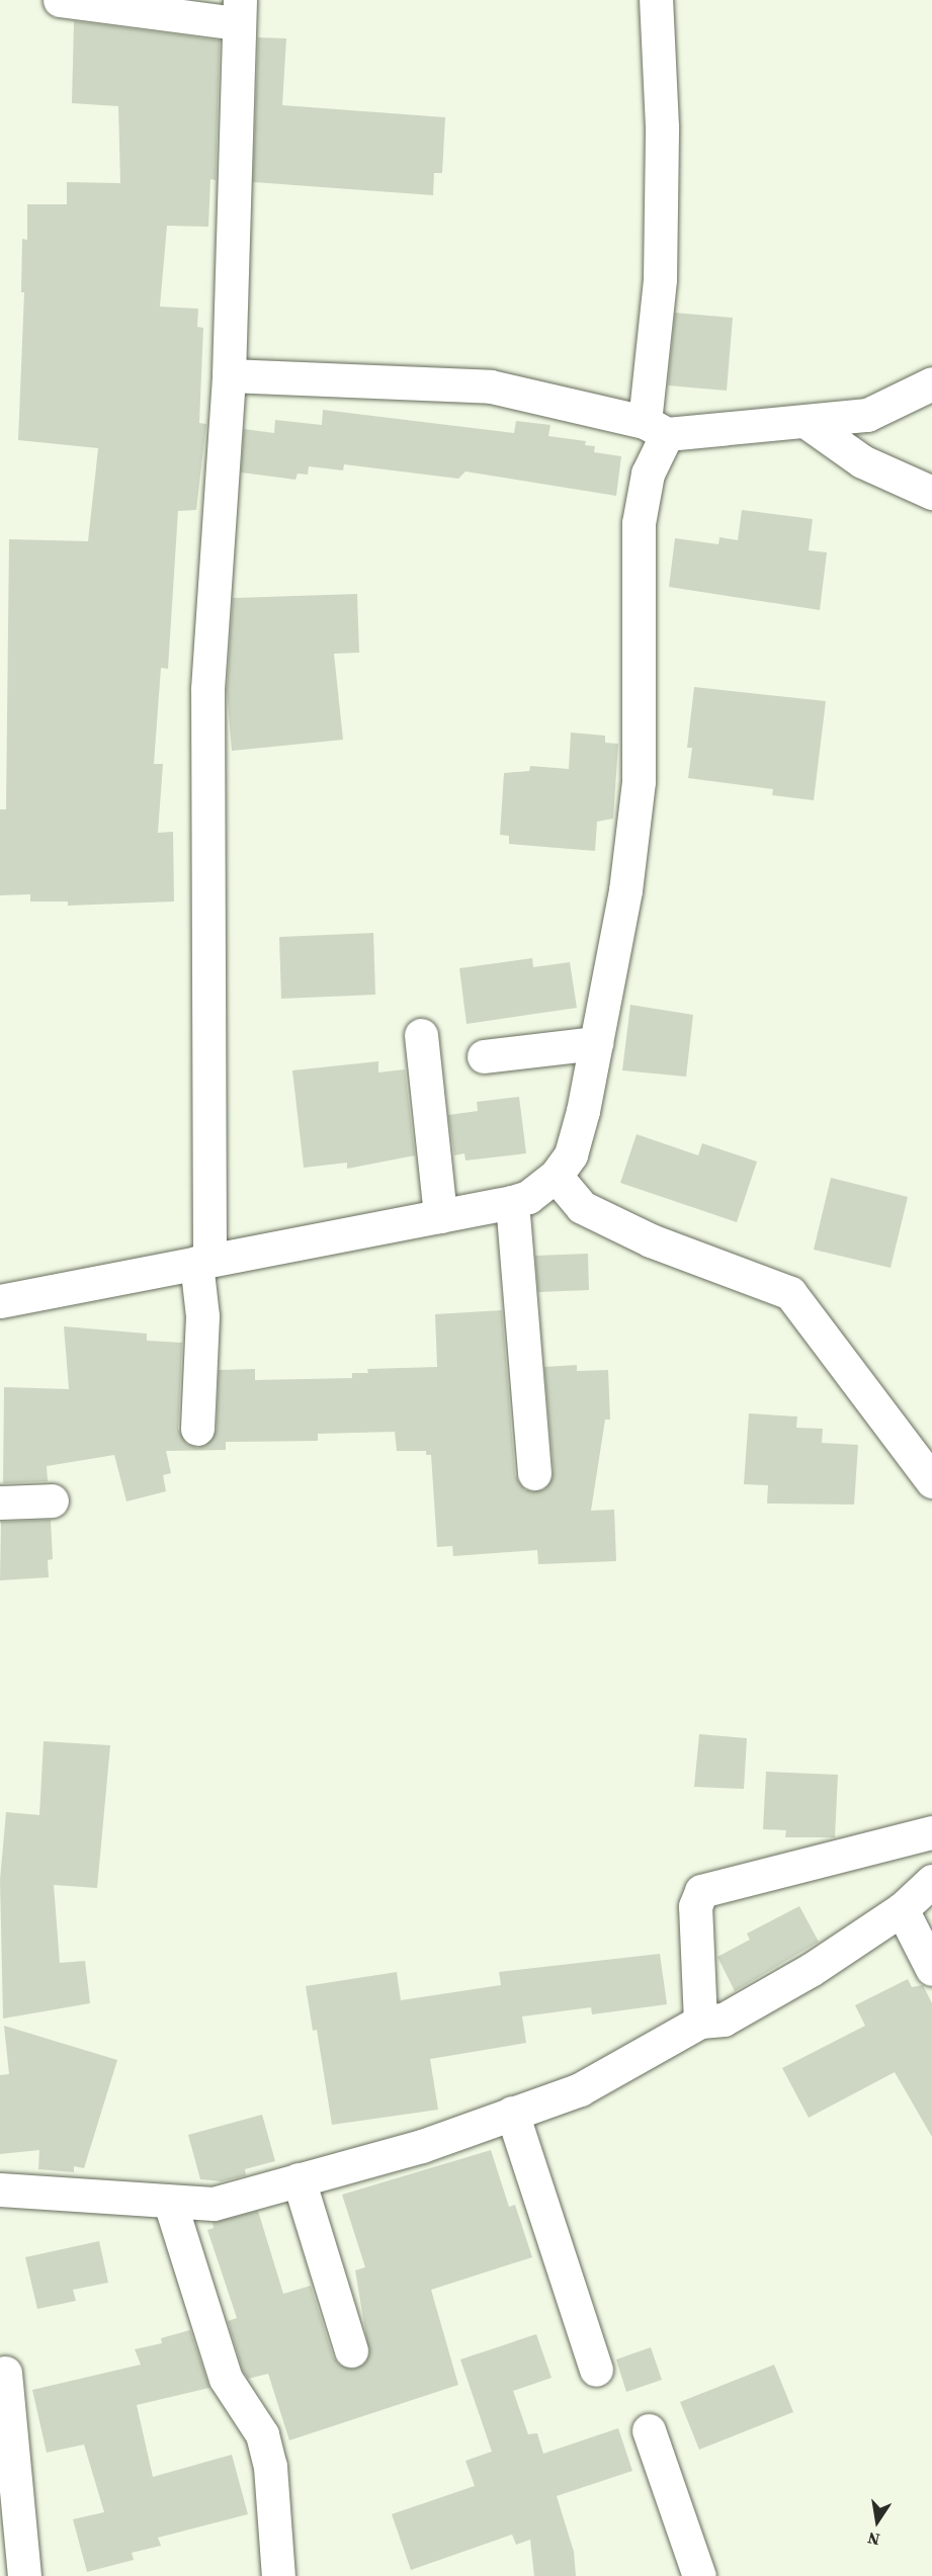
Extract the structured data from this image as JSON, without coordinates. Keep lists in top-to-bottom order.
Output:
{
  "north": "bottom"
}
